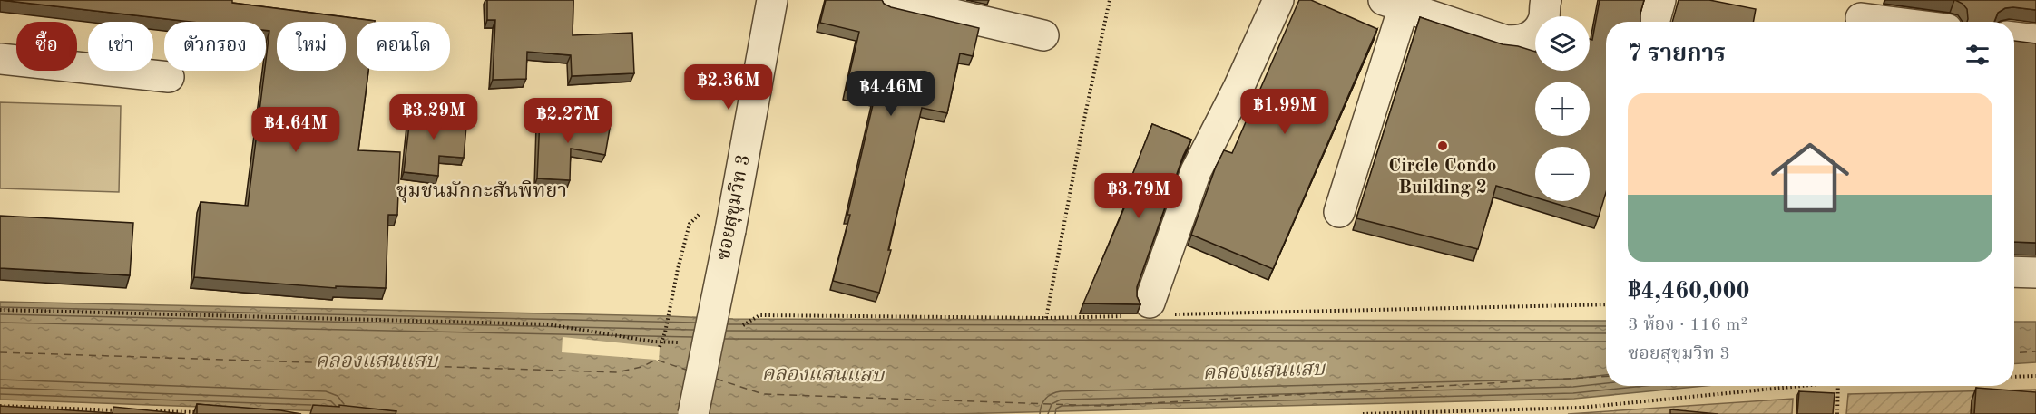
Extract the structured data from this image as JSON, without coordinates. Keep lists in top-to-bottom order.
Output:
{
  "streets": {
    "street": ["ซอยสุขุมวิท 3"]
  },
  "districts": ["ชุมชนมักกะสันพิทยา"],
  "water": ["คลองแสนแสบ"],
  "places": ["Circle Condo Building 2"],
  "page": {
    "map_buttons": ["+", "−"],
    "chip": [
      "ซื้อ",
      "เช่า",
      "ตัวกรอง",
      "ใหม่",
      "คอนโด"
    ],
    "heading": "7 รายการ",
    "price": [
      "฿2.36M",
      "฿4.46M",
      "฿1.99M",
      "฿3.29M",
      "฿2.27M",
      "฿4.64M",
      "฿3.79M"
    ],
    "list": [
      {
        "name": "฿4,460,000",
        "note": "3 ห้อง · 116 m² · ซอยสุขุมวิท 3"
      }
    ]
  }
}
